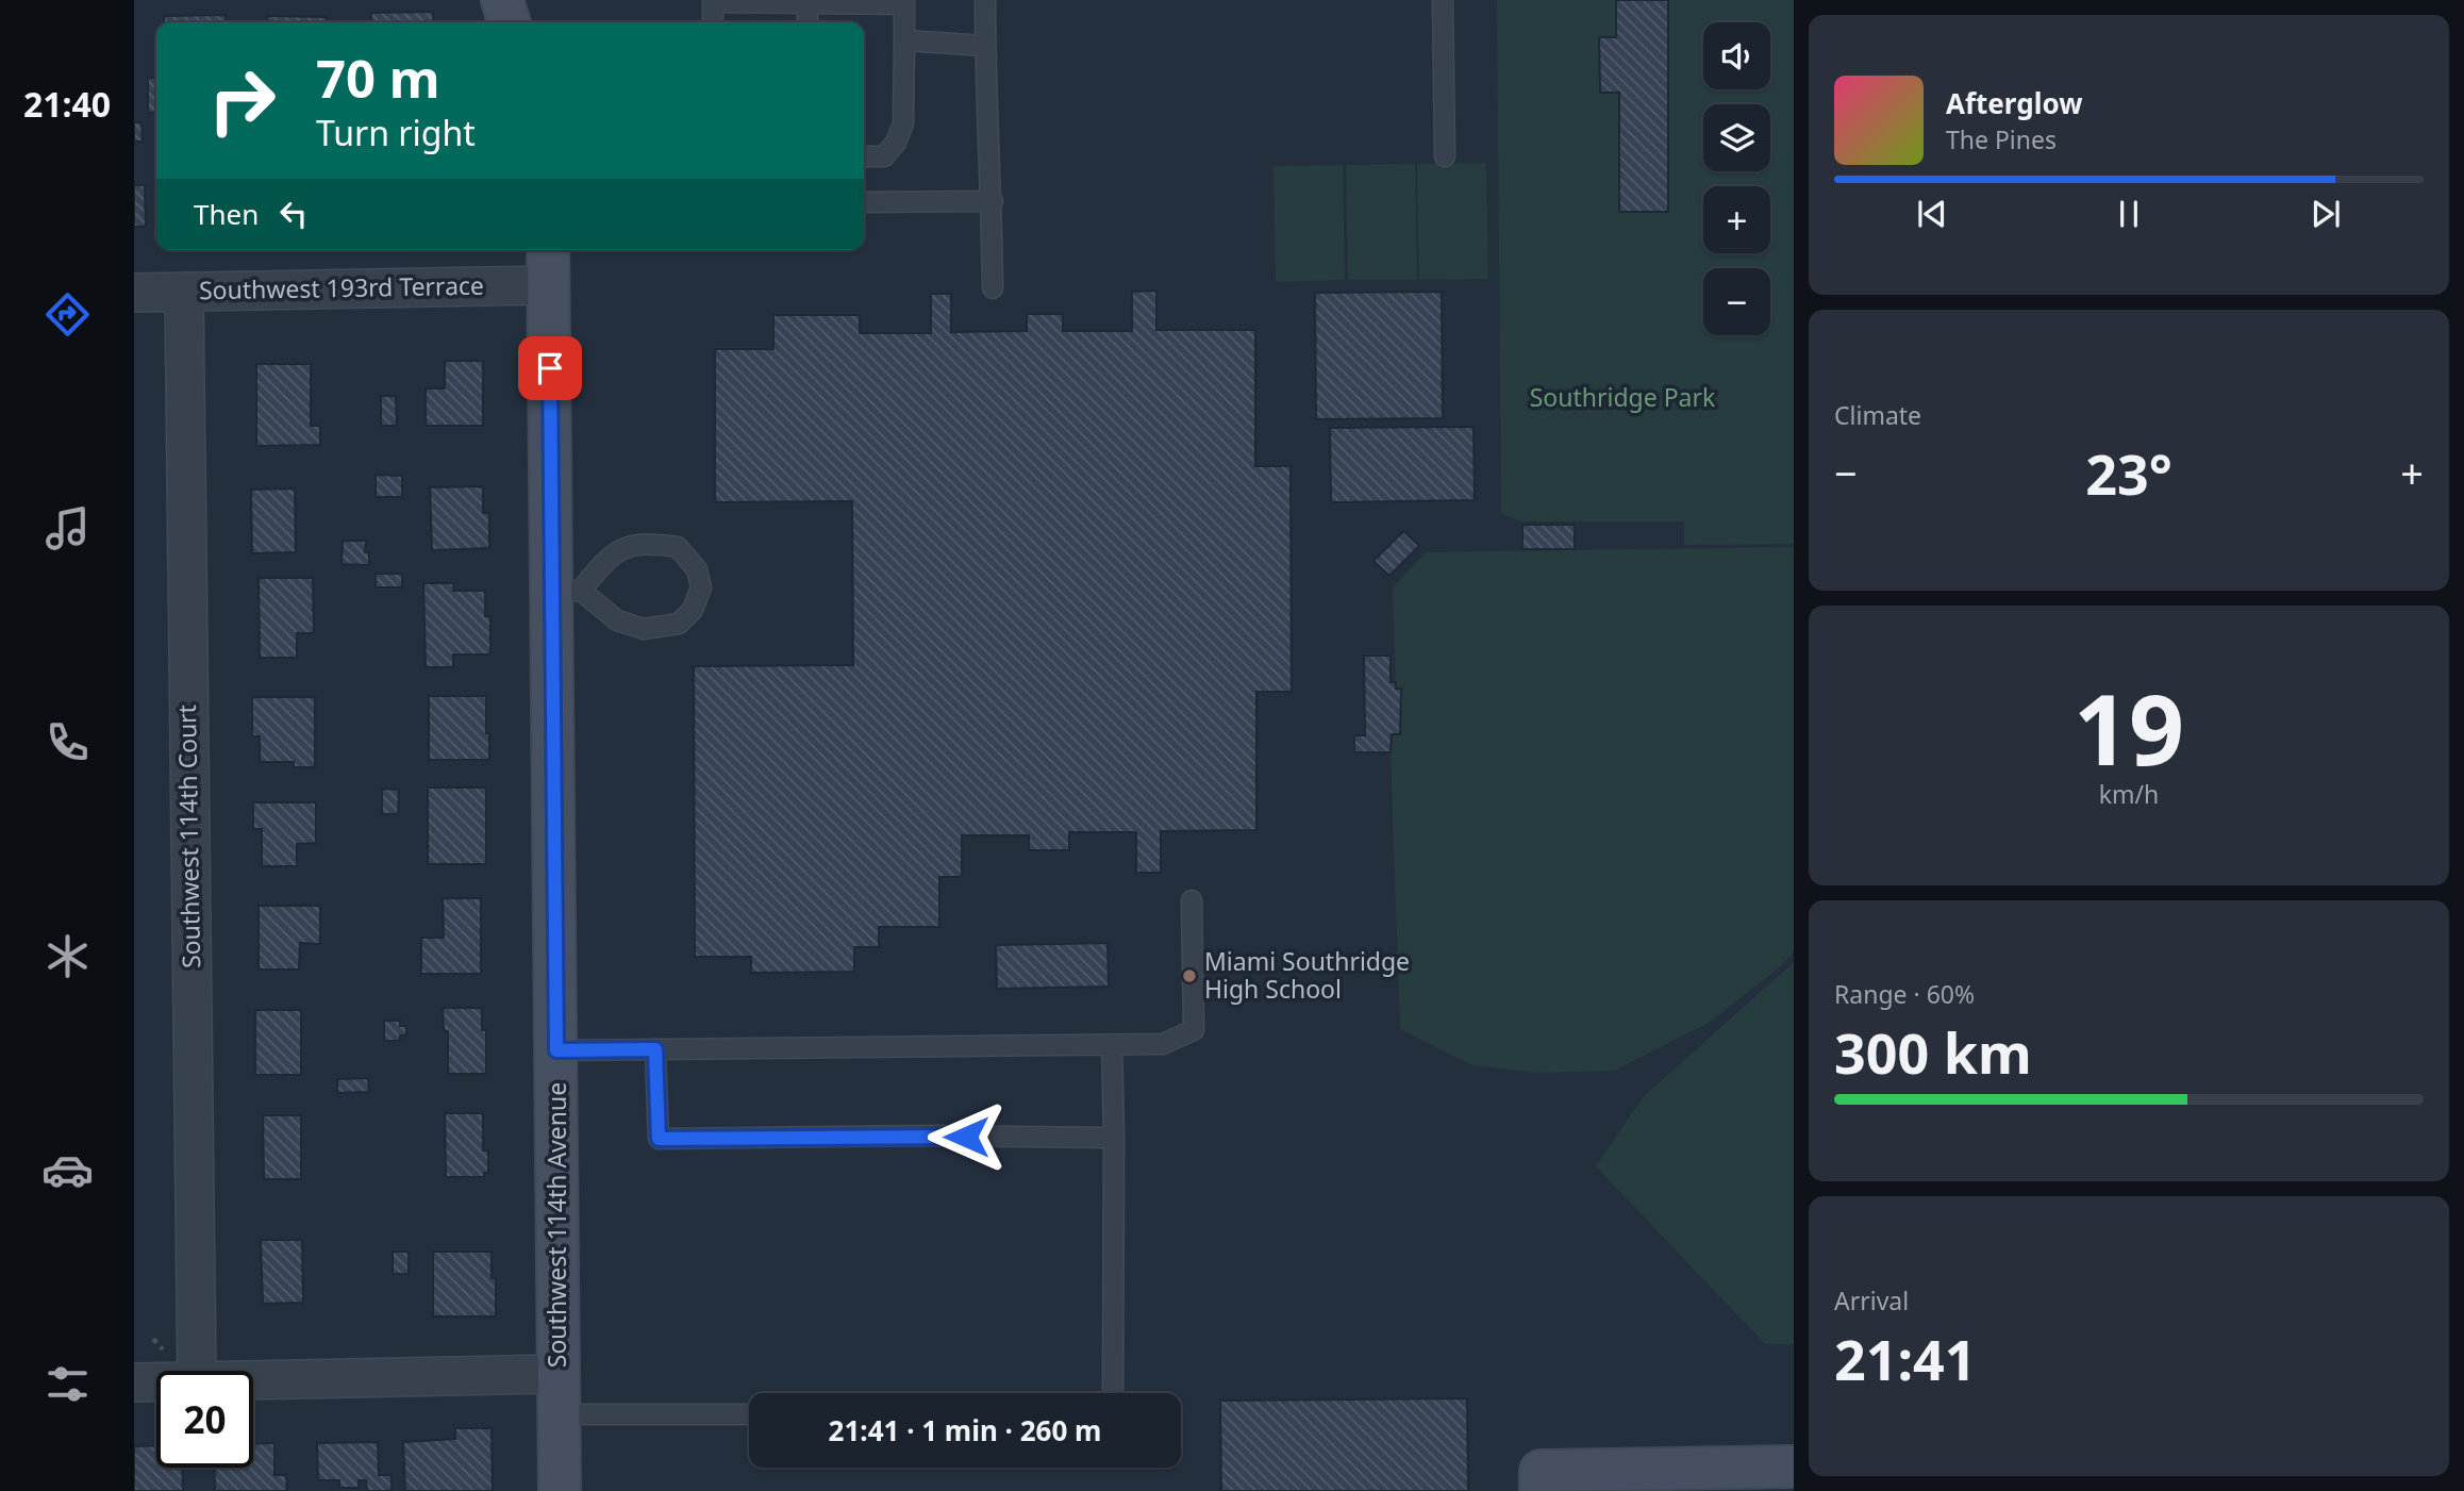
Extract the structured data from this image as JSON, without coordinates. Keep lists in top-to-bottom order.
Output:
{
  "streets": {
    "street": ["Southwest 193rd Terrace", "Southwest 114th Court", "Southwest 114th Avenue"]
  },
  "crossings": [
    ["Southwest 193rd Terrace", "Southwest 114th Court"],
    ["Southwest 193rd Terrace", "Southwest 114th Avenue"]
  ],
  "parks": ["Southridge Park"],
  "places": ["Miami Southridge High School"],
  "page": {
    "tabs": "21:40",
    "map_buttons": ["+", "−"],
    "turn": ["70 m", "Turn right"],
    "song": ["Afterglow", "The Pines"],
    "then": "Then",
    "tile": [
      "Climate",
      ["19", "km/h"],
      ["Range · 60%", "300 km"],
      ["Arrival", "21:41"]
    ],
    "heat": ["−", "23°", "+"],
    "limit": "20",
    "trip": "21:41 · 1 min · 260 m"
  }
}
